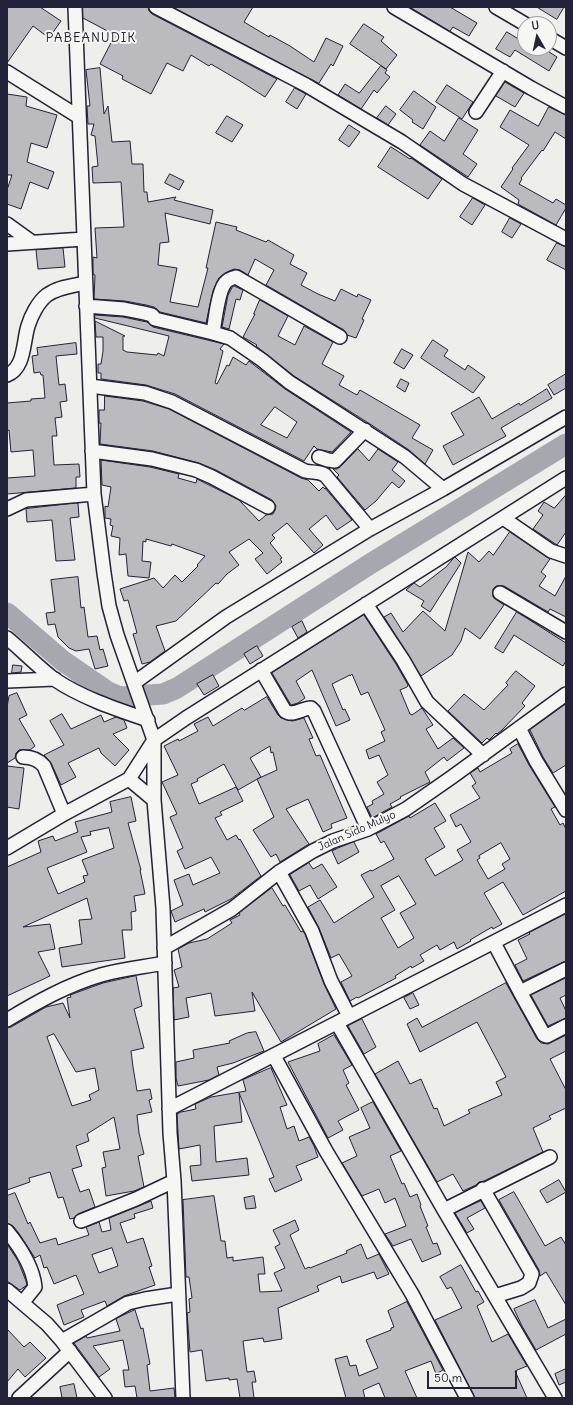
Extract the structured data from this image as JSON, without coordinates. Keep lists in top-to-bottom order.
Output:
{
  "streets": {
    "street": ["Jalan Sido Mulyo"]
  },
  "districts": ["PABEANUDIK"],
  "scale_bar": "50 m",
  "north": "top"
}
